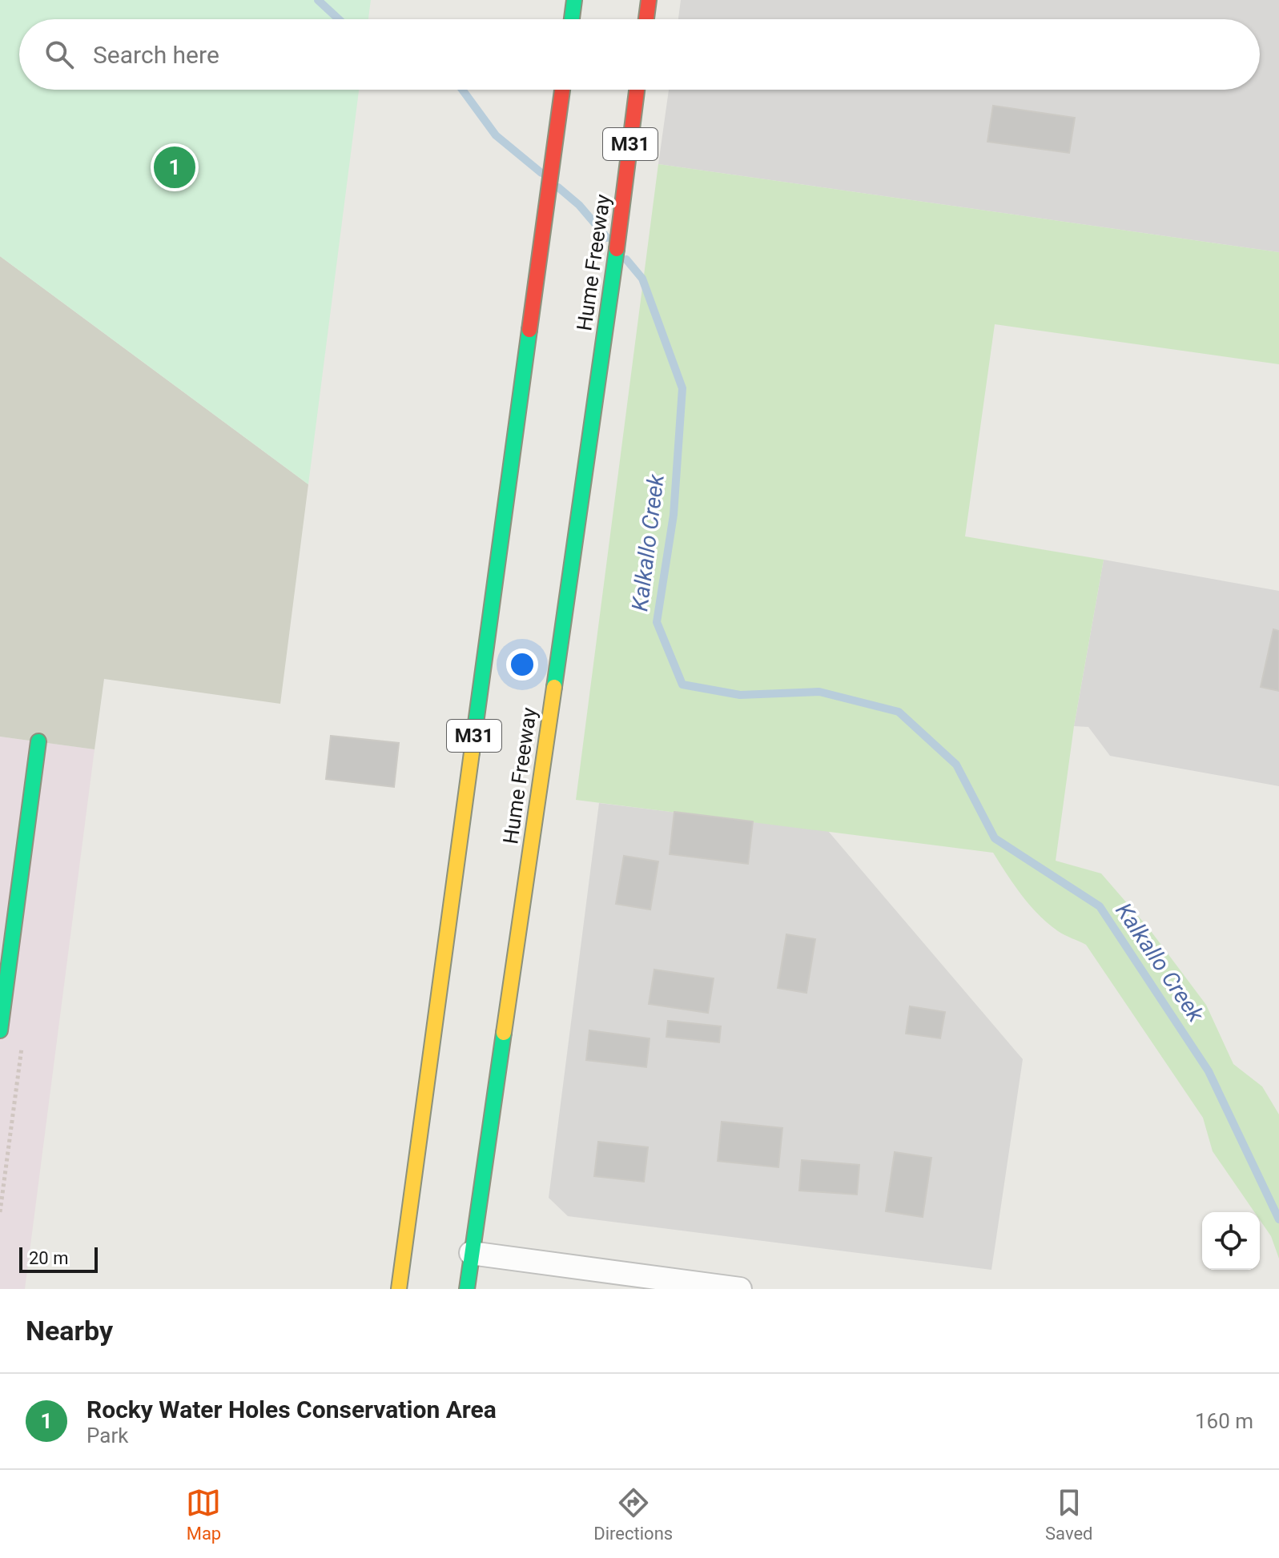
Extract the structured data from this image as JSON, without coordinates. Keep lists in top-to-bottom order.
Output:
{
  "streets": {
    "main road": ["M31", "Hume Freeway"]
  },
  "water": ["Kalkallo Creek"],
  "scale_bar": "20 m",
  "page": {
    "search": "Search here",
    "pins": "1",
    "scale": "20 m",
    "heading": "Nearby",
    "list": [
      {
        "mark": "1",
        "name": "Rocky Water Holes Conservation Area",
        "note": "Park",
        "value": "160 m"
      }
    ],
    "nav": ["Map", "Directions", "Saved"]
  }
}
